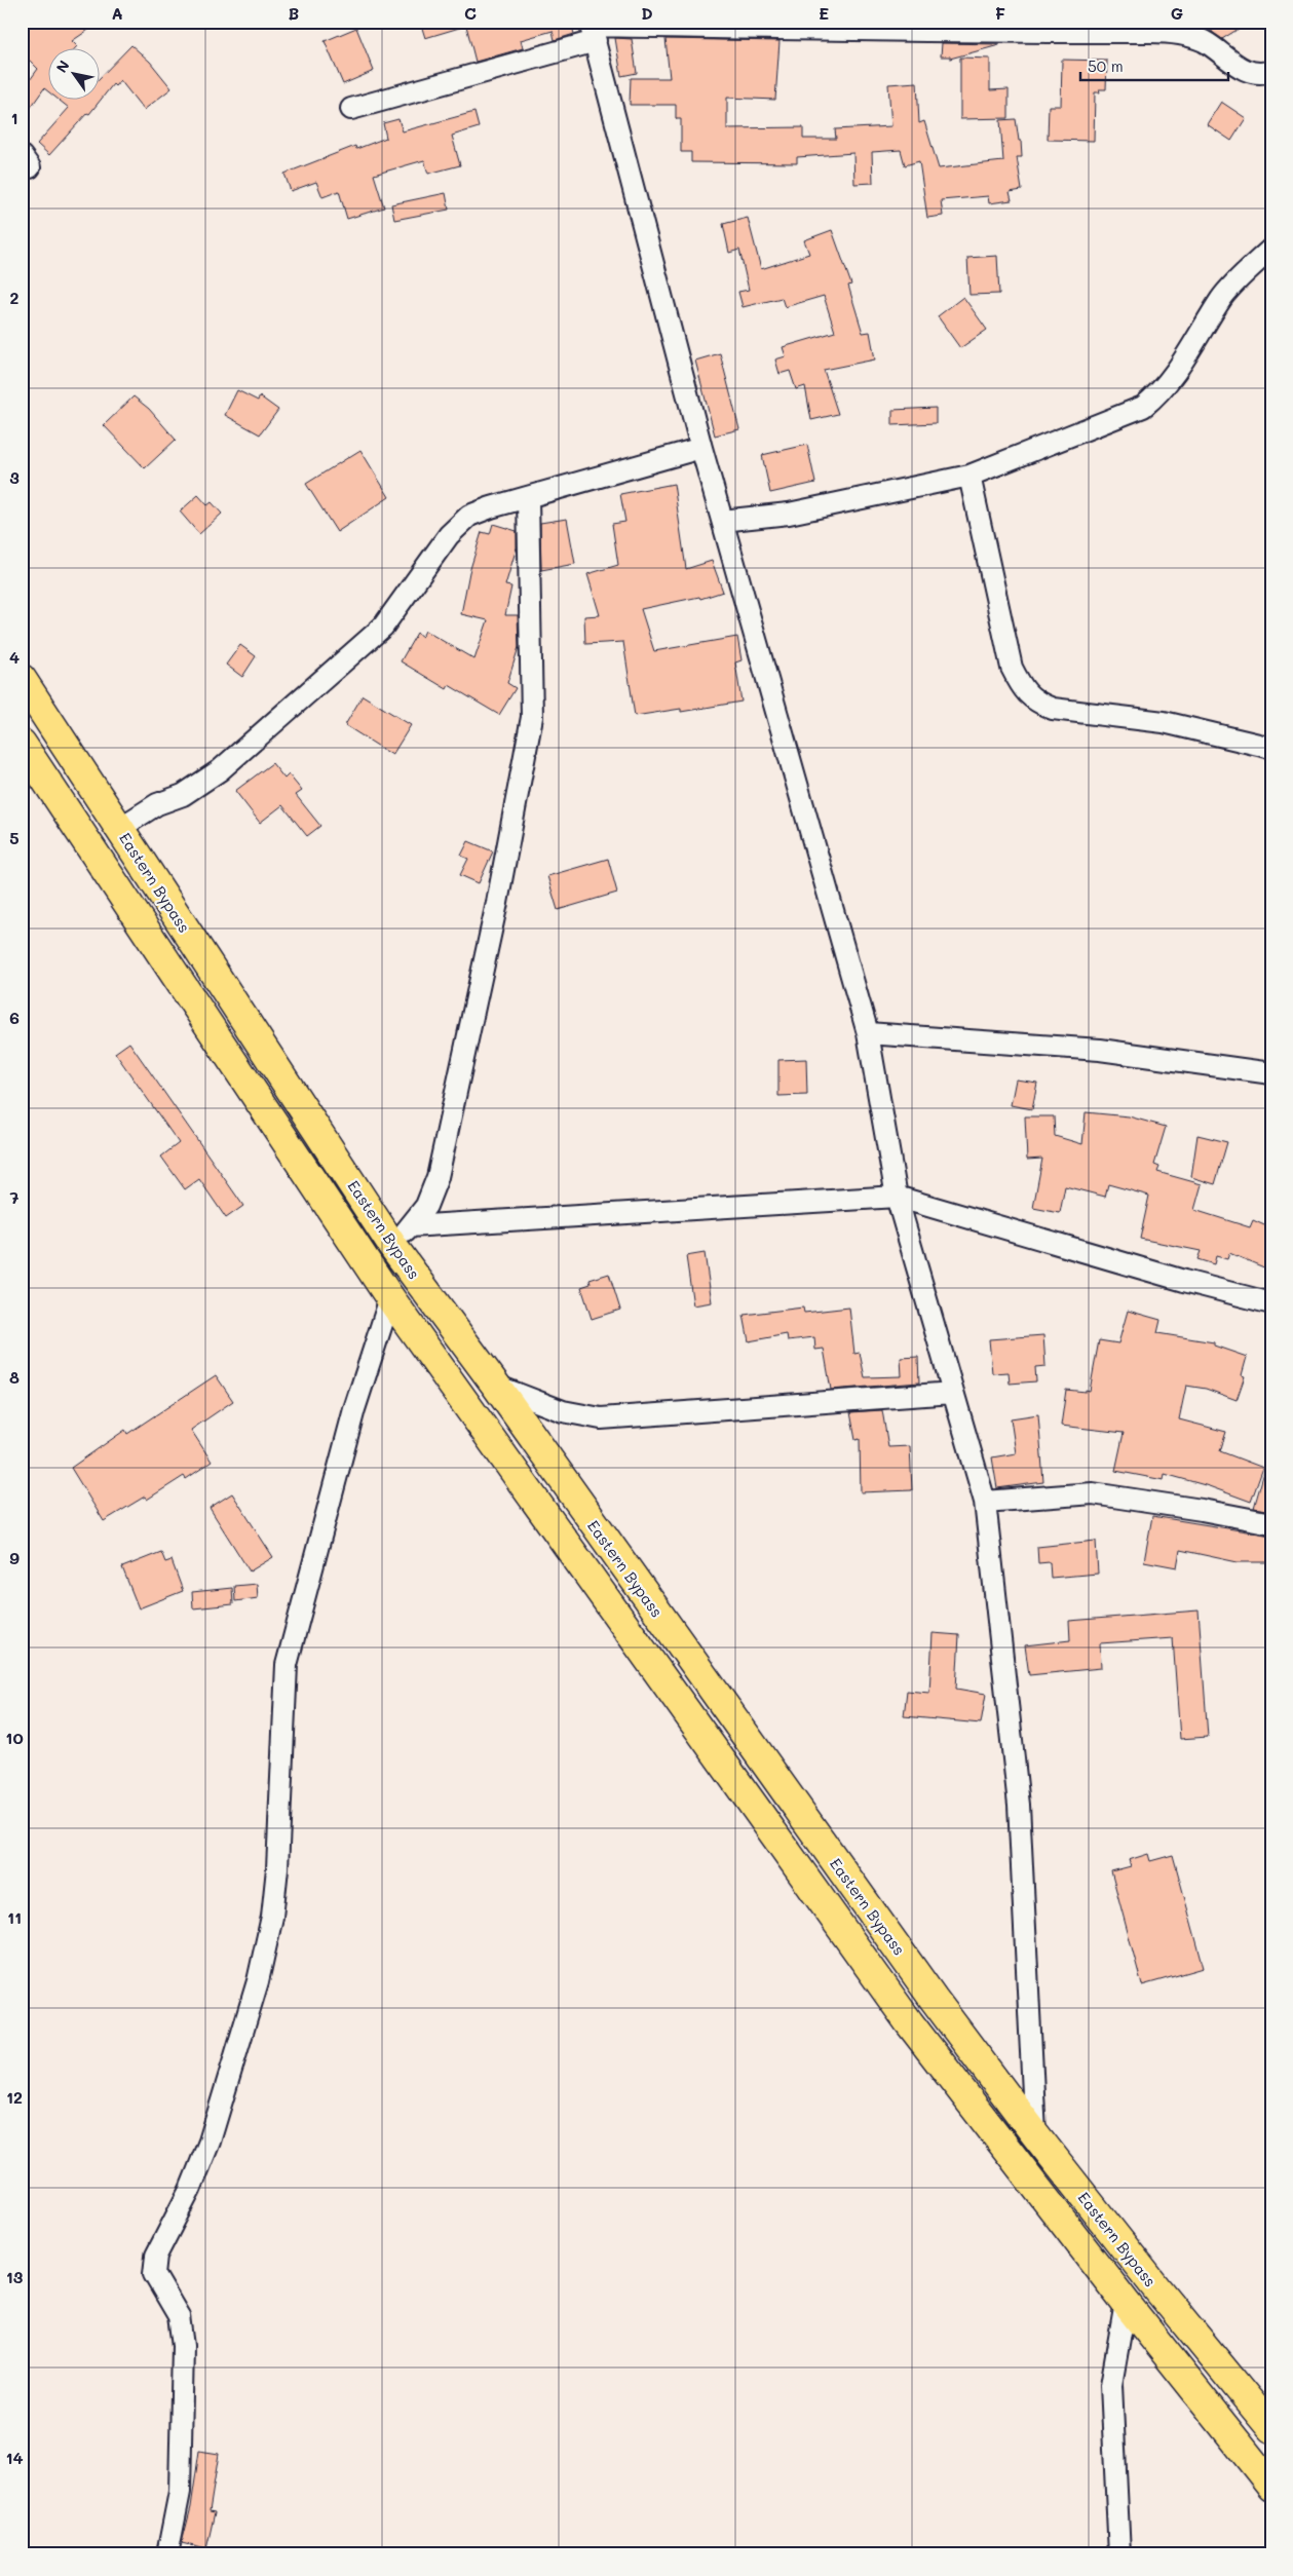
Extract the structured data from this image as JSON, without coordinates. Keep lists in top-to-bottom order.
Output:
{
  "streets": {
    "highway": ["Eastern Bypass"]
  },
  "scale_bar": "50 m",
  "north": "top left",
  "grid": {
    "columns": [
      "A",
      "B",
      "C",
      "D",
      "E",
      "F",
      "G"
    ],
    "rows": [
      "1",
      "2",
      "3",
      "4",
      "5",
      "6",
      "7",
      "8",
      "9",
      "10",
      "11",
      "12",
      "13",
      "14"
    ]
  }
}
